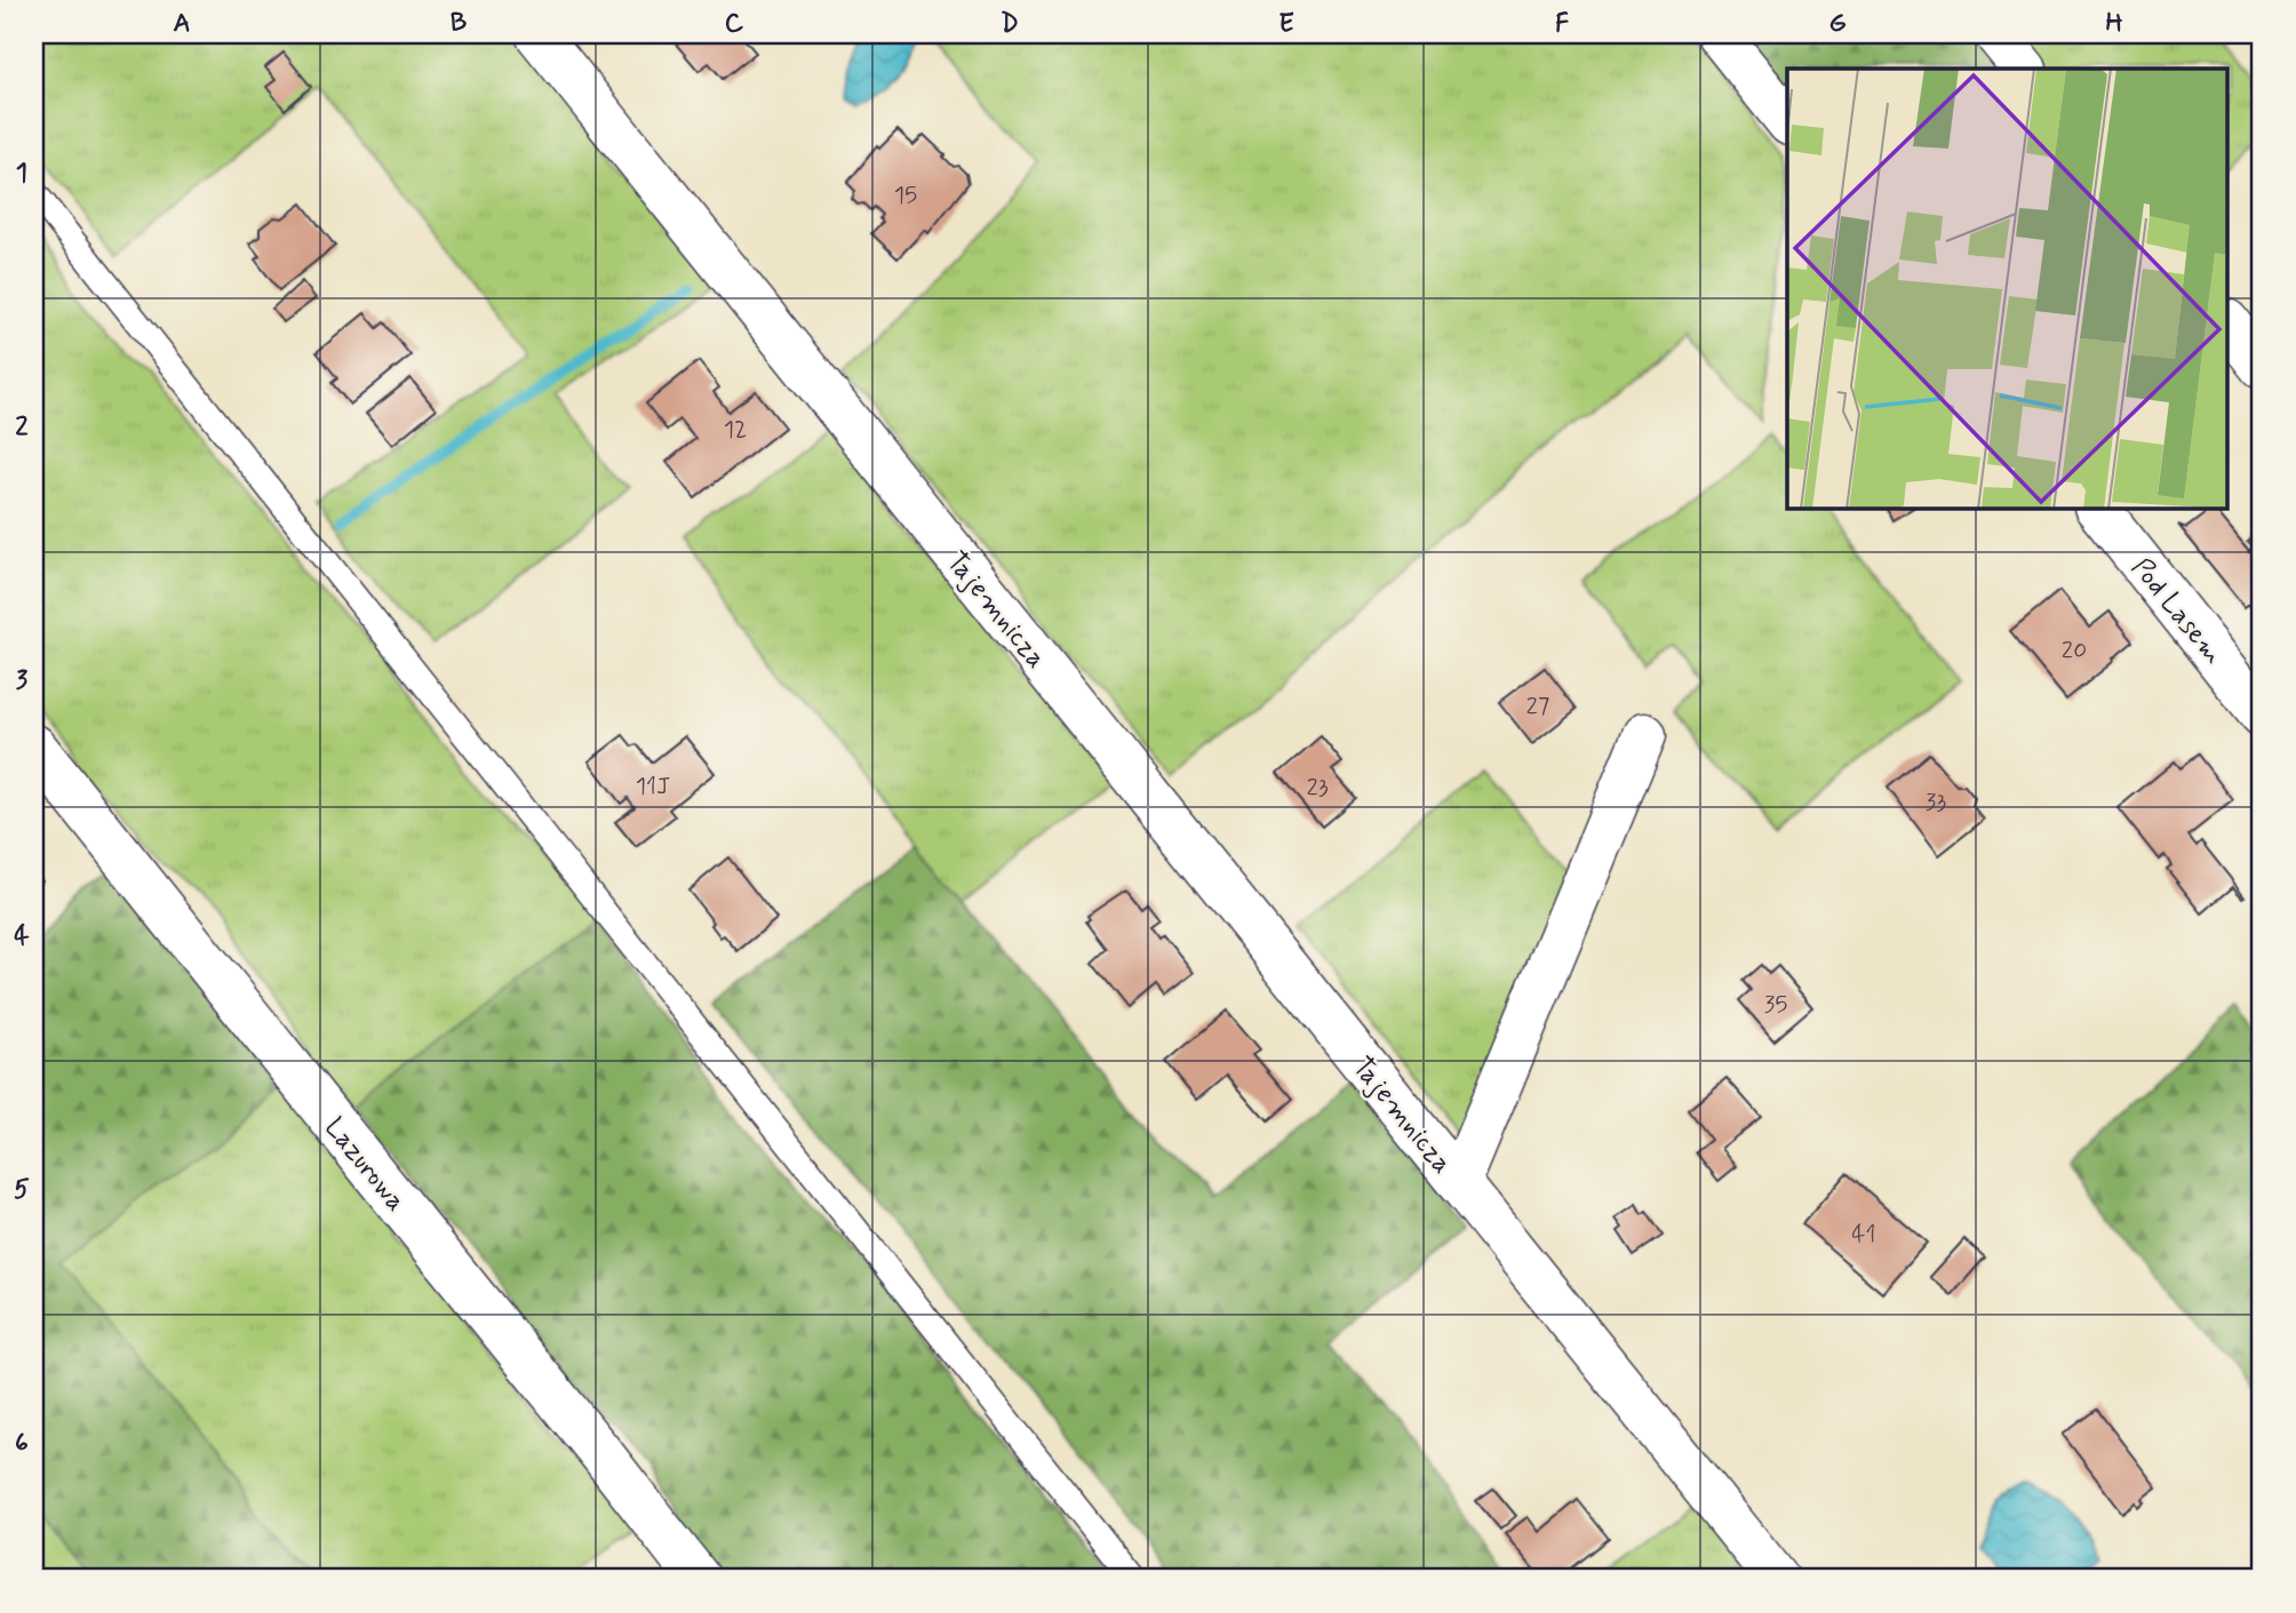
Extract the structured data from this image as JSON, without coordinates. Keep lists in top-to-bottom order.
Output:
{
  "streets": {
    "street": ["Tajemnicza", "Pod Lasem", "Lazurowa"]
  },
  "house_numbers": [
    "15",
    "12",
    "20",
    "27",
    "11J",
    "23",
    "33",
    "35",
    "41"
  ],
  "grid": {
    "columns": [
      "A",
      "B",
      "C",
      "D",
      "E",
      "F",
      "G",
      "H"
    ],
    "rows": [
      "1",
      "2",
      "3",
      "4",
      "5",
      "6"
    ]
  }
}
